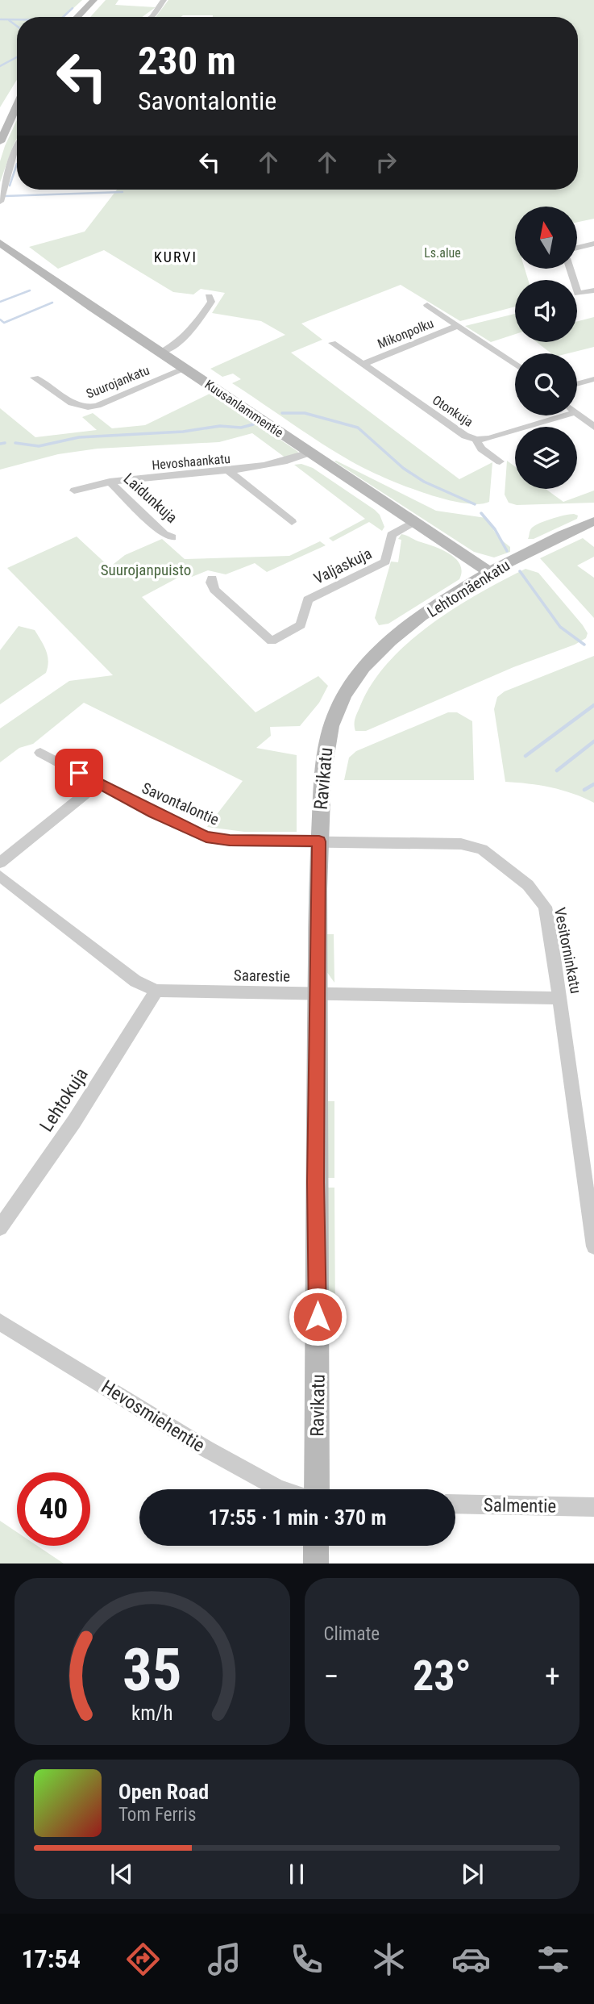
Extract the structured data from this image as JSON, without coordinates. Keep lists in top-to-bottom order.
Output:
{
  "streets": {
    "street": [
      "Mikonpolku",
      "Suurojankatu",
      "Kuusanlammentie",
      "Otonkuja",
      "Hevoshaankatu",
      "Laidunkuja",
      "Valjaskuja",
      "Lehtomäenkatu",
      "Ravikatu",
      "Savontalontie",
      "Vesitorninkatu",
      "Saarestie",
      "Lehtokuja",
      "Hevosmiehentie",
      "Salmentie"
    ]
  },
  "crossings": [
    ["Mikonpolku", "Otonkuja"],
    ["Suurojankatu", "Kuusanlammentie"],
    ["Kuusanlammentie", "Hevoshaankatu"],
    ["Kuusanlammentie", "Valjaskuja"],
    ["Kuusanlammentie", "Lehtomäenkatu"],
    ["Hevoshaankatu", "Laidunkuja"],
    ["Lehtomäenkatu", "Ravikatu"],
    ["Ravikatu", "Savontalontie"],
    ["Ravikatu", "Vesitorninkatu"],
    ["Ravikatu", "Saarestie"],
    ["Savontalontie", "Vesitorninkatu"],
    ["Vesitorninkatu", "Saarestie"],
    ["Saarestie", "Lehtokuja"]
  ],
  "districts": ["KURVI"],
  "parks": ["Ls.alue", "Suurojanpuisto"],
  "north": "top",
  "page": {
    "turn": ["230 m", "Savontalontie"],
    "limit": "40",
    "trip": "17:55 · 1 min · 370 m",
    "tile": "Climate",
    "heat": ["−", "23°", "+"],
    "song": ["Open Road", "Tom Ferris"],
    "tabs": "17:54",
    "gauge": ["35", "km/h"]
  }
}
